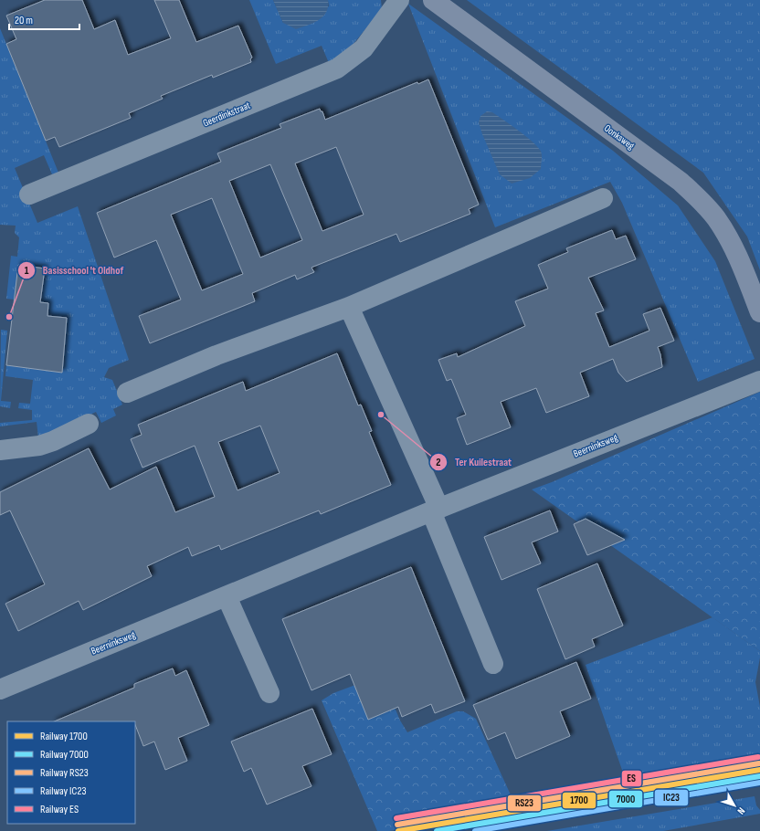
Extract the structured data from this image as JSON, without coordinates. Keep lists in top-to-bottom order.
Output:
{
  "streets": {
    "main road": ["Oonksweg"],
    "street": ["Geerdinkstraat", "Beerninksweg"]
  },
  "places": ["Basisschool 't Oldhof", "Ter Kuilestraat"],
  "lines": [
    "rail line ES",
    "rail line RS23",
    "rail line 1700",
    "rail line 7000",
    "rail line IC23"
  ],
  "legend": [
    "Railway 1700",
    "Railway 7000",
    "Railway RS23",
    "Railway IC23",
    "Railway ES"
  ],
  "scale_bar": "20 m",
  "north": "bottom right"
}
